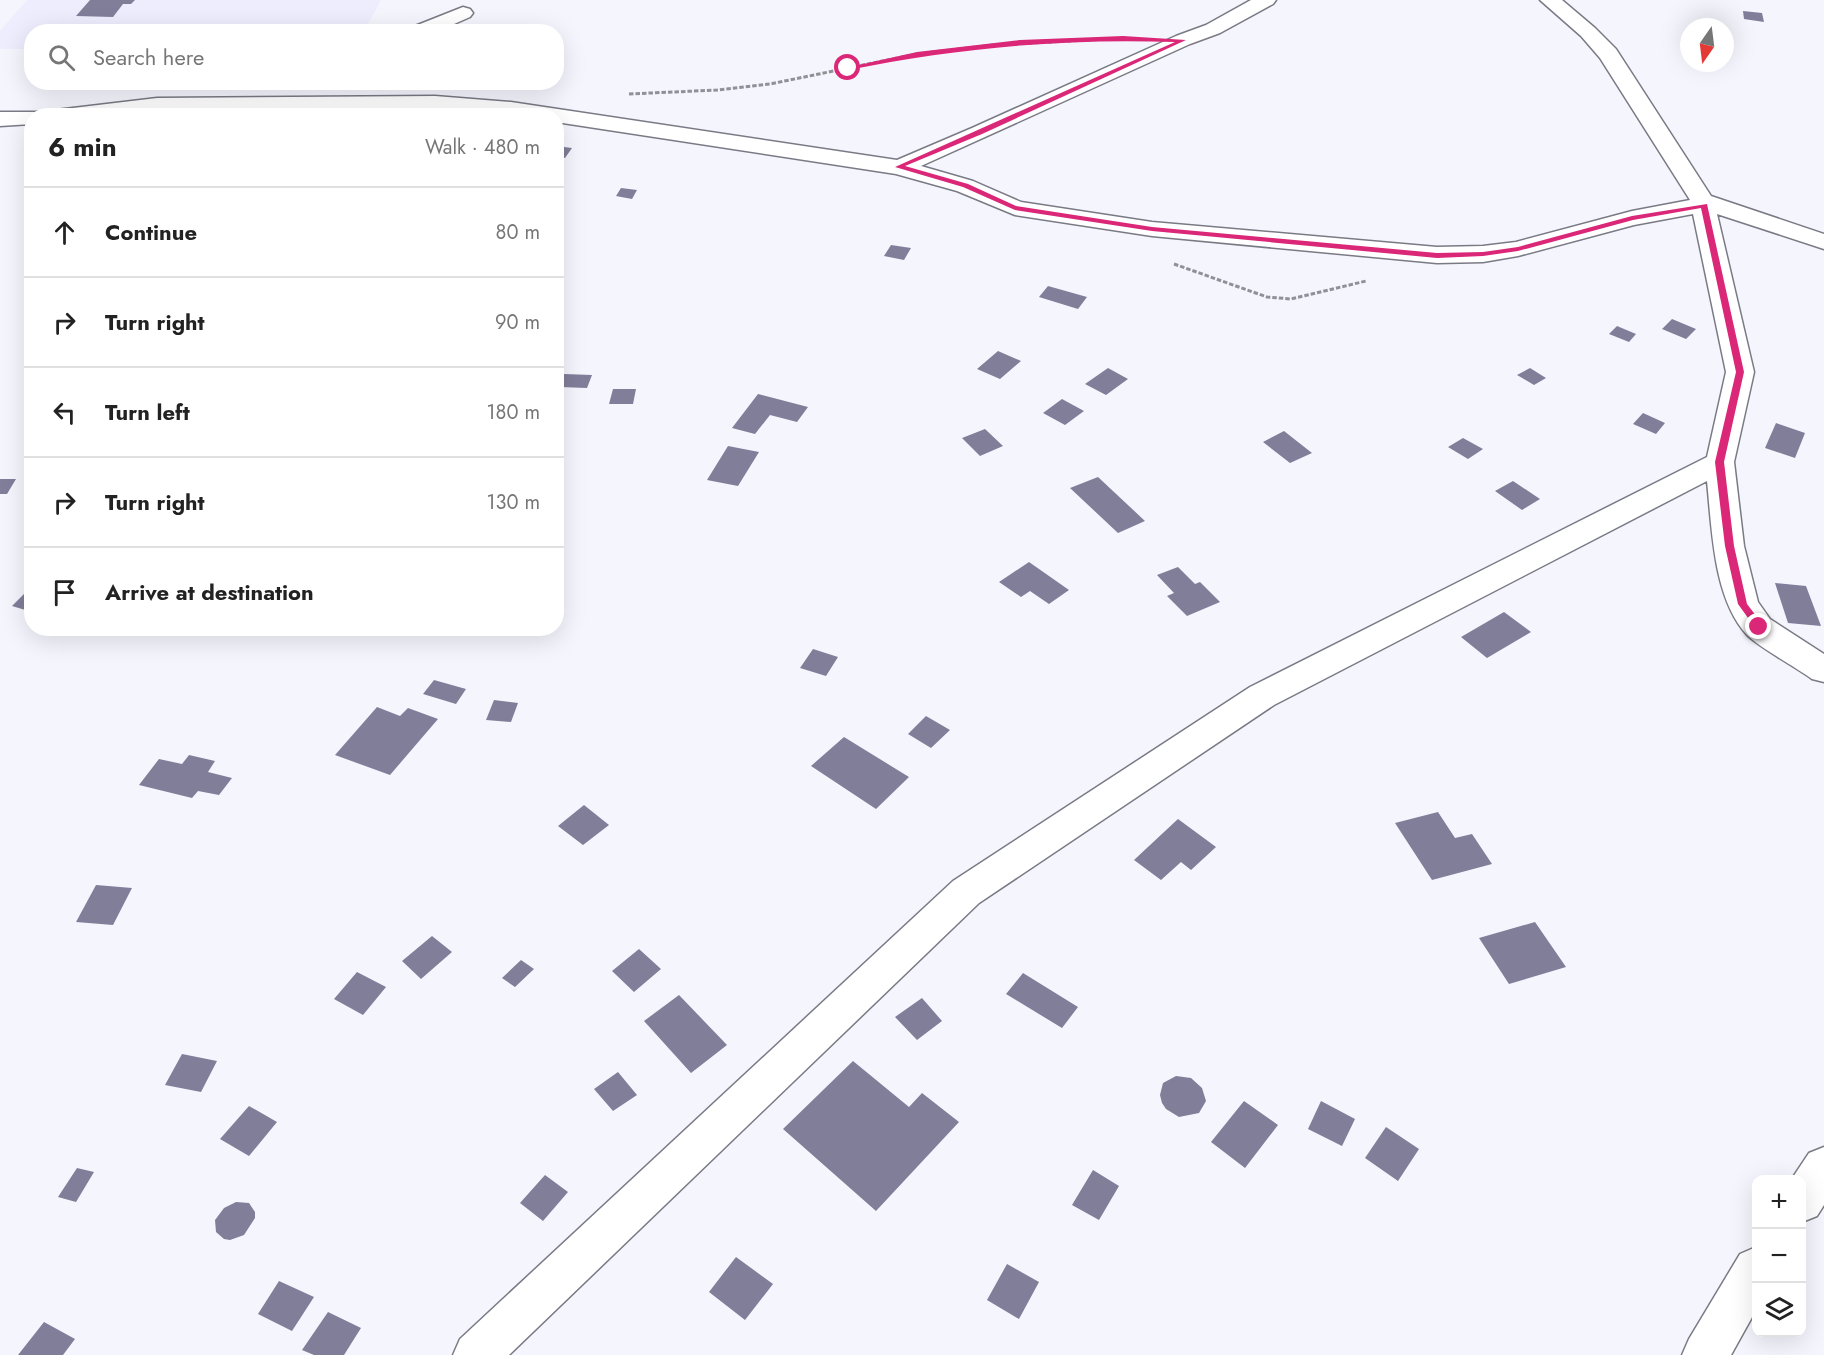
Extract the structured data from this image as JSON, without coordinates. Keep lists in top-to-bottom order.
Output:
{
  "north": "bottom",
  "page": {
    "search": "Search here",
    "heading": ["6 min", "Walk · 480 m"],
    "list": [
      ["Continue", "80 m"],
      ["Turn right", "90 m"],
      ["Turn left", "180 m"],
      ["Turn right", "130 m"],
      "Arrive at destination"
    ],
    "map_buttons": ["+", "−"]
  }
}
